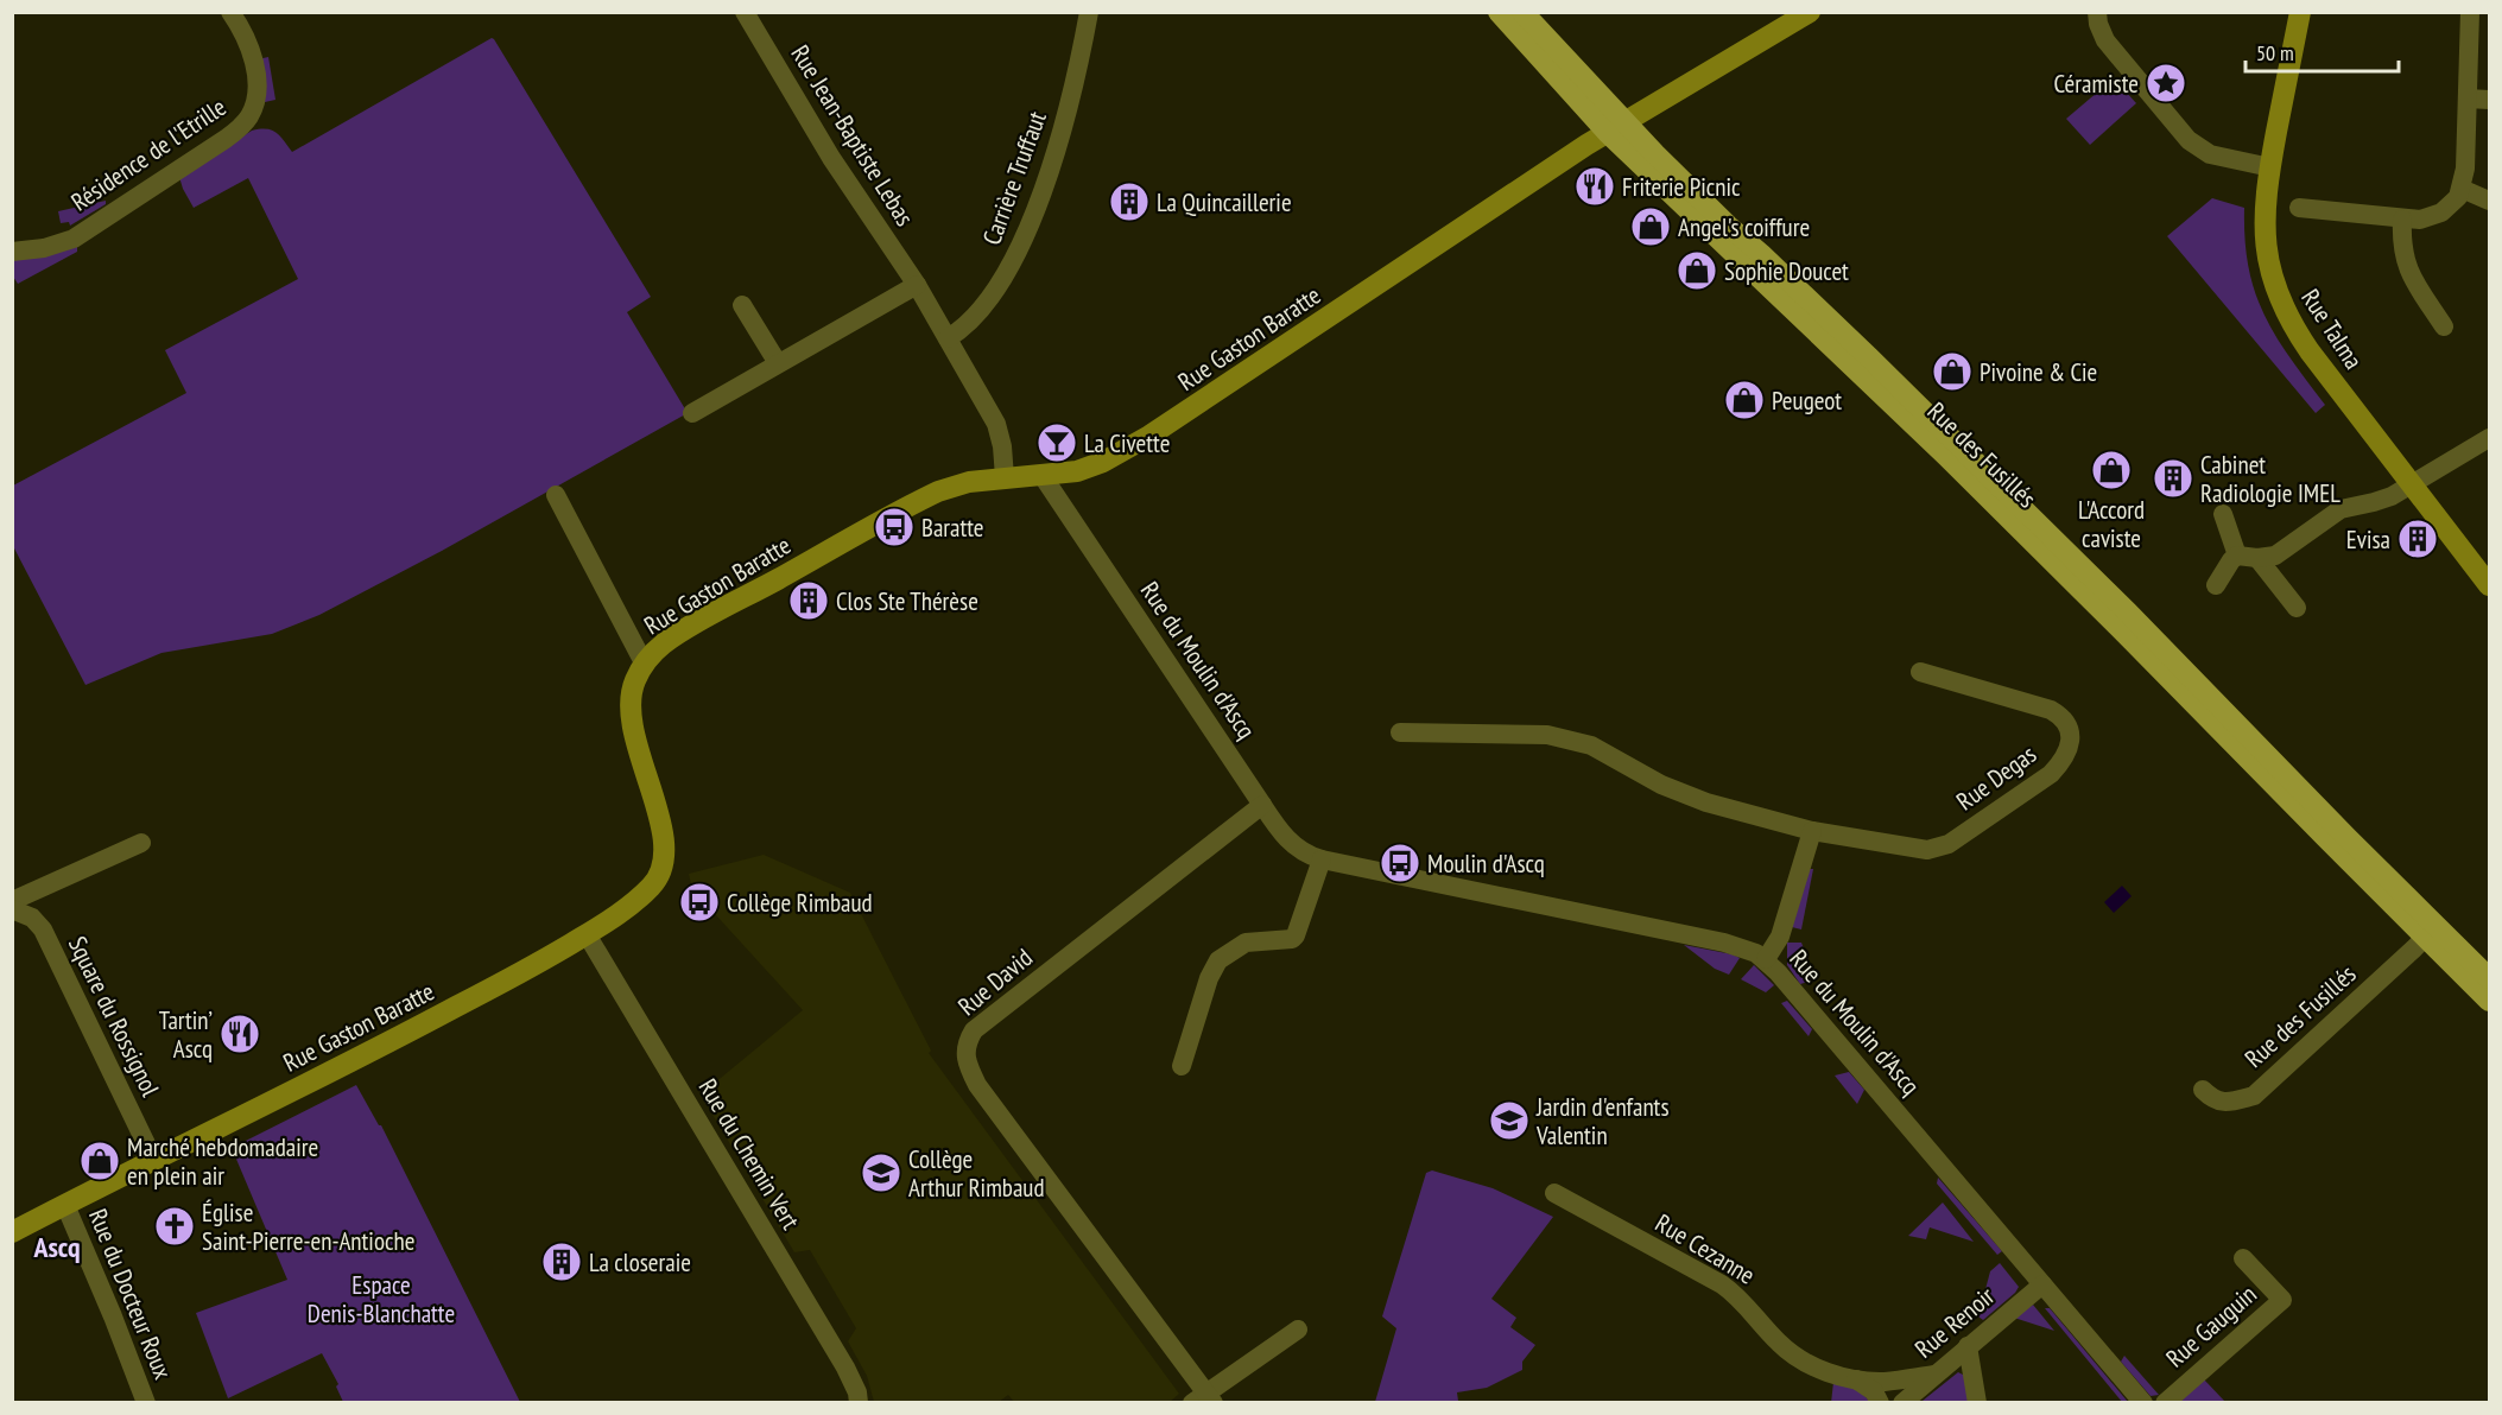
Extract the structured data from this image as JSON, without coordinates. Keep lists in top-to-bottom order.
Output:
{
  "streets": {
    "main road": ["Rue des Fusillés"],
    "street": [
      "Rue Jean-Baptiste Lebas",
      "Résidence de l'Etrille",
      "Carrière Truffaut",
      "Rue Talma",
      "Rue Gaston Baratte",
      "Rue du Moulin d'Ascq",
      "Rue Degas",
      "Rue David",
      "Square du Rossignol",
      "Rue du Chemin Vert",
      "Rue Cezanne",
      "Rue du Docteur Roux",
      "Rue Renoir",
      "Rue Gauguin"
    ]
  },
  "crossings": [
    ["Rue Jean-Baptiste Lebas", "Carrière Truffaut"],
    ["Rue Jean-Baptiste Lebas", "Rue Gaston Baratte"],
    ["Rue Gaston Baratte", "Rue des Fusillés"],
    ["Rue Gaston Baratte", "Rue du Moulin d'Ascq"],
    ["Rue Gaston Baratte", "Square du Rossignol"],
    ["Rue Gaston Baratte", "Rue du Chemin Vert"],
    ["Rue Gaston Baratte", "Rue du Docteur Roux"],
    ["Rue du Moulin d'Ascq", "Rue David"],
    ["Rue du Moulin d'Ascq", "Rue Renoir"],
    ["Rue Cezanne", "Rue Renoir"]
  ],
  "districts": ["Ascq"],
  "parks": ["Espace Denis-Blanchatte"],
  "places": {
    "place": ["Céramiste"],
    "restaurant": ["Friterie Picnic", "Tartin’ Ascq"],
    "building": [
      "La Quincaillerie",
      "Cabinet Radiologie IMEL",
      "Evisa",
      "Clos Ste Thérèse",
      "La closeraie"
    ],
    "shop": [
      "Angel's coiffure",
      "Sophie Doucet",
      "Pivoine & Cie",
      "Peugeot",
      "L'Accord caviste",
      "Marché hebdomadaire en plein air"
    ],
    "bar": ["La Civette"],
    "bus stop": ["Baratte", "Moulin d'Ascq", "Collège Rimbaud"],
    "school or university": ["Jardin d'enfants Valentin", "Collège Arthur Rimbaud"],
    "church": ["Église Saint-Pierre-en-Antioche"]
  },
  "scale_bar": "50 m"
}
